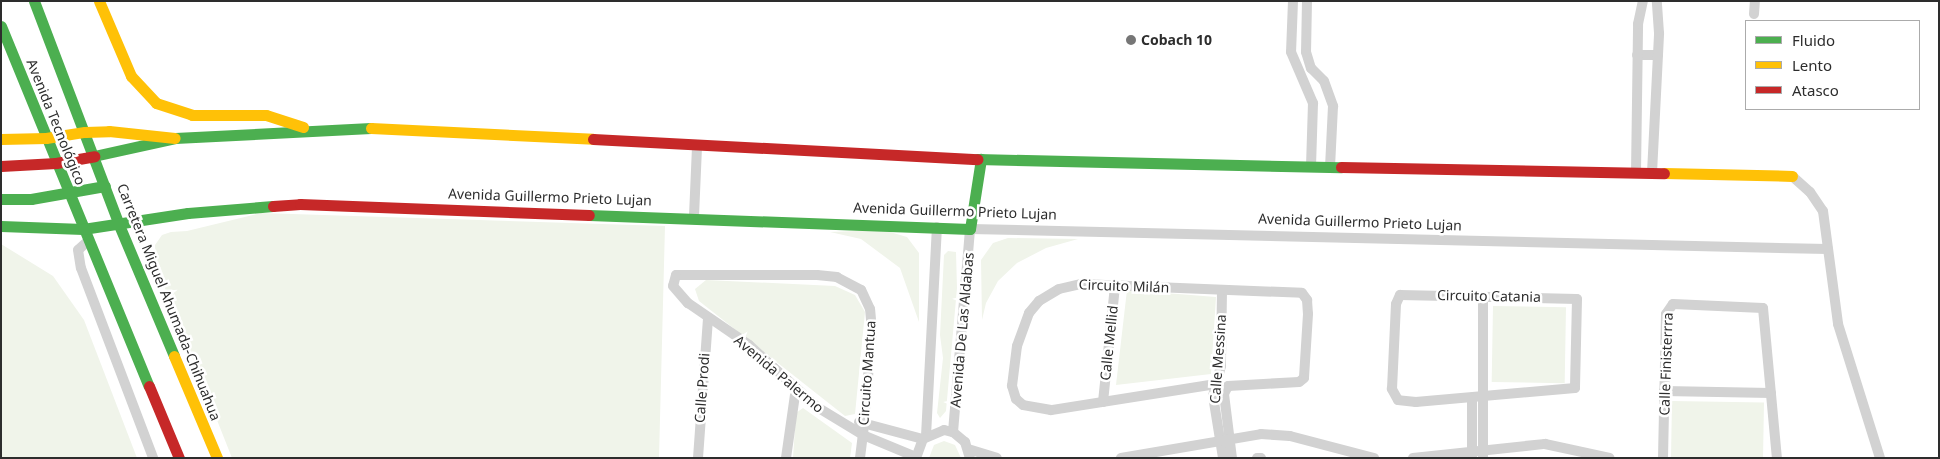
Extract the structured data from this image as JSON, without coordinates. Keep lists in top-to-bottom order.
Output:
{
  "streets": {
    "street": [
      "Avenida Tecnológico",
      "Avenida Guillermo Prieto Lujan",
      "Circuito Milán",
      "Circuito Catania",
      "Carretera Miguel Ahumada-Chihuahua",
      "Avenida De Las Aldabas",
      "Calle Mellid",
      "Calle Messina",
      "Calle Finisterrra",
      "Circuito Mantua",
      "Avenida Palermo",
      "Calle Prodi"
    ]
  },
  "crossings": [
    ["Avenida Tecnológico", "Avenida Guillermo Prieto Lujan"],
    ["Avenida Tecnológico", "Carretera Miguel Ahumada-Chihuahua"],
    ["Avenida Guillermo Prieto Lujan", "Carretera Miguel Ahumada-Chihuahua"],
    ["Avenida Guillermo Prieto Lujan", "Avenida De Las Aldabas"],
    ["Circuito Milán", "Calle Mellid"],
    ["Circuito Milán", "Calle Messina"],
    ["Circuito Mantua", "Avenida Palermo"],
    ["Avenida Palermo", "Calle Prodi"]
  ],
  "places": ["Cobach 10"],
  "legend": ["Fluido", "Lento", "Atasco"]
}
